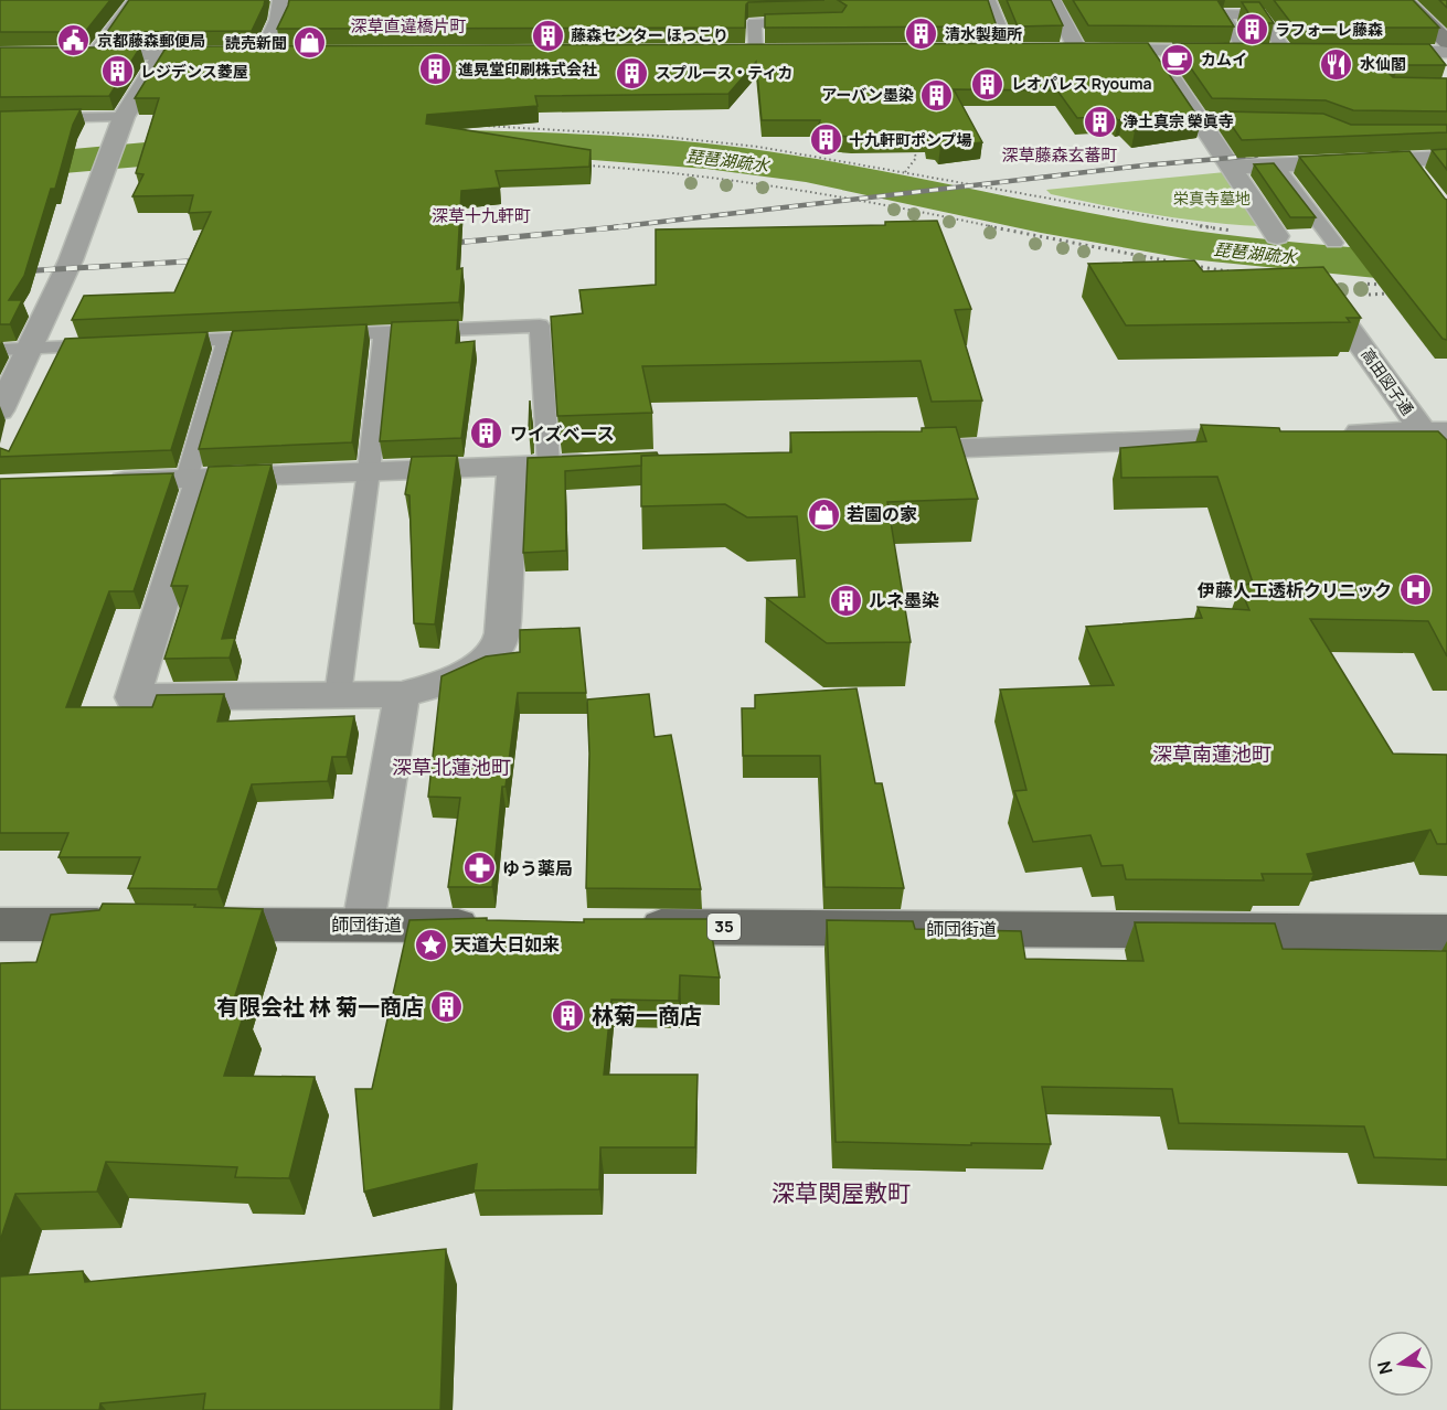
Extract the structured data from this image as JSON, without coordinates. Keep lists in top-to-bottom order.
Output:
{
  "streets": {
    "main road": ["師団街道", "35"],
    "street": ["高田図子通"]
  },
  "districts": [
    "深草直違橋片町",
    "深草藤森玄蕃町",
    "深草十九軒町",
    "深草南蓮池町",
    "深草北蓮池町",
    "深草関屋敷町"
  ],
  "water": ["琵琶湖疏水"],
  "parks": ["栄真寺墓地"],
  "places": {
    "building": [
      "ラフォーレ藤森",
      "清水製麺所",
      "藤森センター ほっこり",
      "進晃堂印刷株式会社",
      "レジデンス菱屋",
      "スプルース・ティカ",
      "レオパレス Ryouma",
      "アーバン墨染",
      "浄土真宗 榮眞寺",
      "十九軒町ポンプ場",
      "ワイズベース",
      "ルネ墨染",
      "有限会社 林 菊一商店",
      "林菊一商店"
    ],
    "public building": ["京都藤森郵便局"],
    "shop": ["読売新聞", "若園の家"],
    "cafe": ["カムイ"],
    "restaurant": ["水仙閣"],
    "hospital": ["伊藤人工透析クリニック"],
    "pharmacy": ["ゆう薬局"],
    "place": ["天道大日如来"]
  },
  "north": "left"
}
